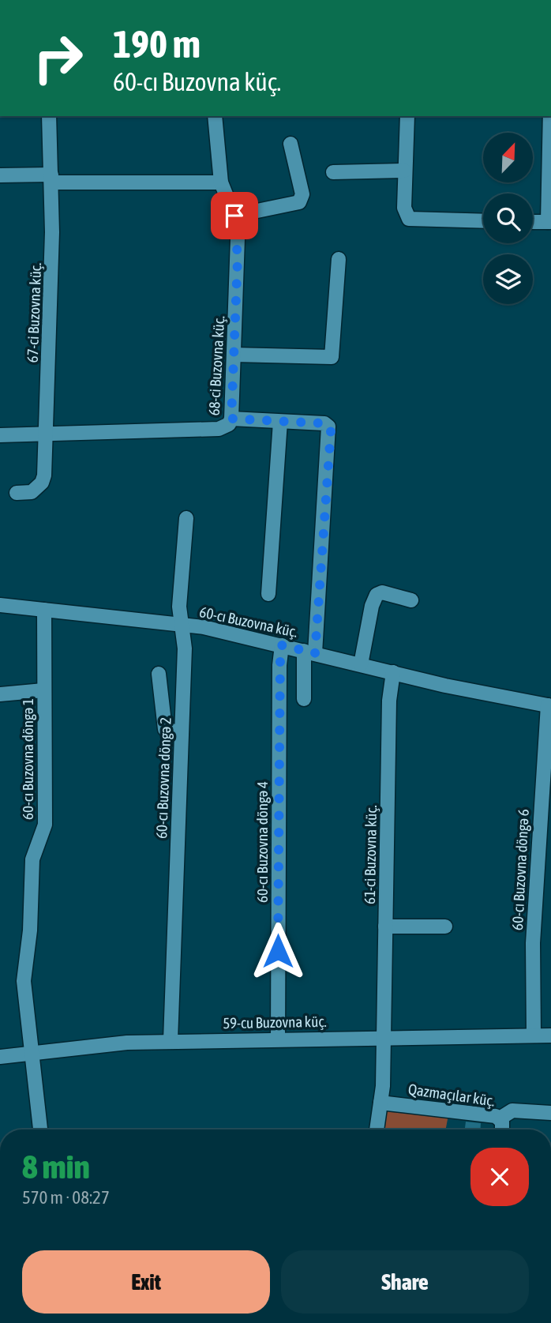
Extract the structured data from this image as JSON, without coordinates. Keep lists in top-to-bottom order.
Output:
{
  "streets": {
    "street": [
      "67-ci Buzovna küç.",
      "68-ci Buzovna küç.",
      "60-cı Buzovna küç.",
      "60-cı Buzovna döngə 1",
      "60-cı Buzovna döngə 2",
      "60-cı Buzovna döngə 4",
      "61-ci Buzovna küç.",
      "60-cı Buzovna döngə 6",
      "59-cu Buzovna küç.",
      "Qazmaçılar küç."
    ]
  },
  "crossings": [
    ["67-ci Buzovna küç.", "68-ci Buzovna küç."],
    ["60-cı Buzovna küç.", "60-cı Buzovna döngə 1"],
    ["60-cı Buzovna küç.", "60-cı Buzovna döngə 2"],
    ["60-cı Buzovna küç.", "60-cı Buzovna döngə 4"],
    ["60-cı Buzovna küç.", "61-ci Buzovna küç."],
    ["60-cı Buzovna küç.", "60-cı Buzovna döngə 6"],
    ["60-cı Buzovna döngə 1", "59-cu Buzovna küç."],
    ["60-cı Buzovna döngə 2", "59-cu Buzovna küç."],
    ["60-cı Buzovna döngə 4", "59-cu Buzovna küç."],
    ["61-ci Buzovna küç.", "59-cu Buzovna küç."],
    ["61-ci Buzovna küç.", "Qazmaçılar küç."],
    ["60-cı Buzovna döngə 6", "59-cu Buzovna küç."]
  ],
  "north": "top right",
  "page": {
    "turn": ["190 m", "60-cı Buzovna küç."],
    "heading": ["8 min", "570 m · 08:27"],
    "buttons": ["Exit", "Share"]
  }
}
